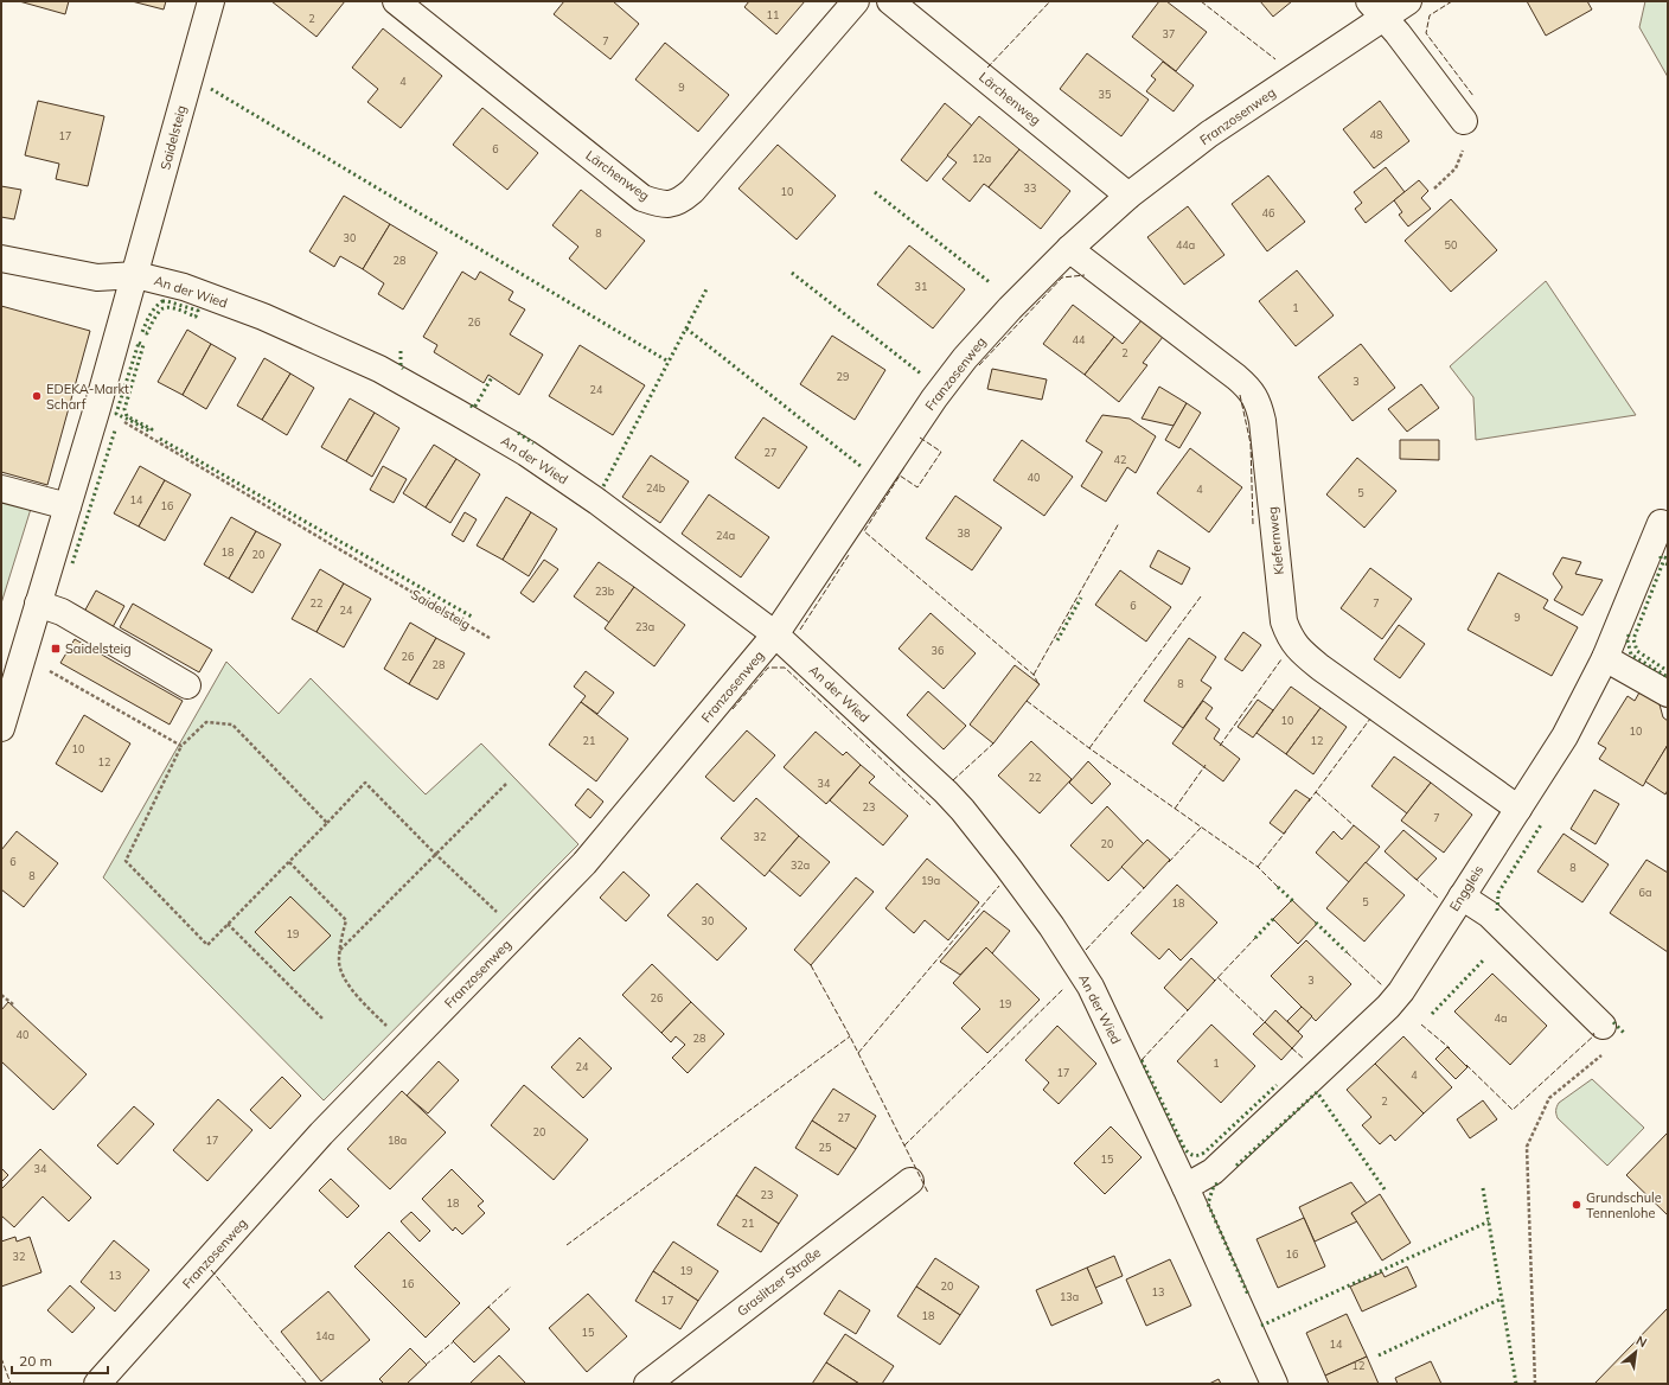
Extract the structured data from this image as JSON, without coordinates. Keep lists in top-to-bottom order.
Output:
{
  "streets": {
    "street": [
      "Lärchenweg",
      "Franzosenweg",
      "Saidelsteig",
      "An der Wied",
      "Kiefernweg",
      "Enggleis",
      "Graslitzer Straße"
    ]
  },
  "crossings": [
    ["Lärchenweg", "Franzosenweg"],
    ["Franzosenweg", "An der Wied"],
    ["Franzosenweg", "Kiefernweg"],
    ["Saidelsteig", "An der Wied"],
    ["An der Wied", "Enggleis"],
    ["Kiefernweg", "Enggleis"]
  ],
  "places": {
    "other": ["EDEKA-Markt Scharf", "Grundschule Tennenlohe"],
    "transit": ["Saidelsteig"]
  },
  "house_numbers": [
    "11",
    "2",
    "37",
    "7",
    "4",
    "9",
    "35",
    "48",
    "17",
    "6",
    "12a",
    "33",
    "10",
    "46",
    "8",
    "30",
    "44a",
    "50",
    "28",
    "31",
    "1",
    "26",
    "44",
    "2",
    "29",
    "3",
    "24",
    "27",
    "42",
    "40",
    "24b",
    "4",
    "5",
    "14",
    "16",
    "38",
    "24a",
    "18",
    "20",
    "23b",
    "22",
    "7",
    "6",
    "24",
    "9",
    "23a",
    "36",
    "26",
    "28",
    "8",
    "10",
    "10",
    "21",
    "12",
    "10",
    "12",
    "22",
    "34",
    "23",
    "7",
    "32",
    "20",
    "6",
    "32a",
    "8",
    "8",
    "19a",
    "6a",
    "5",
    "18",
    "30",
    "19",
    "3",
    "26",
    "19",
    "4a",
    "40",
    "28",
    "1",
    "24",
    "17",
    "4",
    "2",
    "27",
    "20",
    "17",
    "18a",
    "25",
    "15",
    "34",
    "23",
    "18",
    "21",
    "16",
    "32",
    "19",
    "13",
    "16",
    "20",
    "13",
    "13a",
    "17",
    "18",
    "15",
    "14a",
    "14",
    "12"
  ],
  "scale_bar": "20 m",
  "north": "top right"
}
